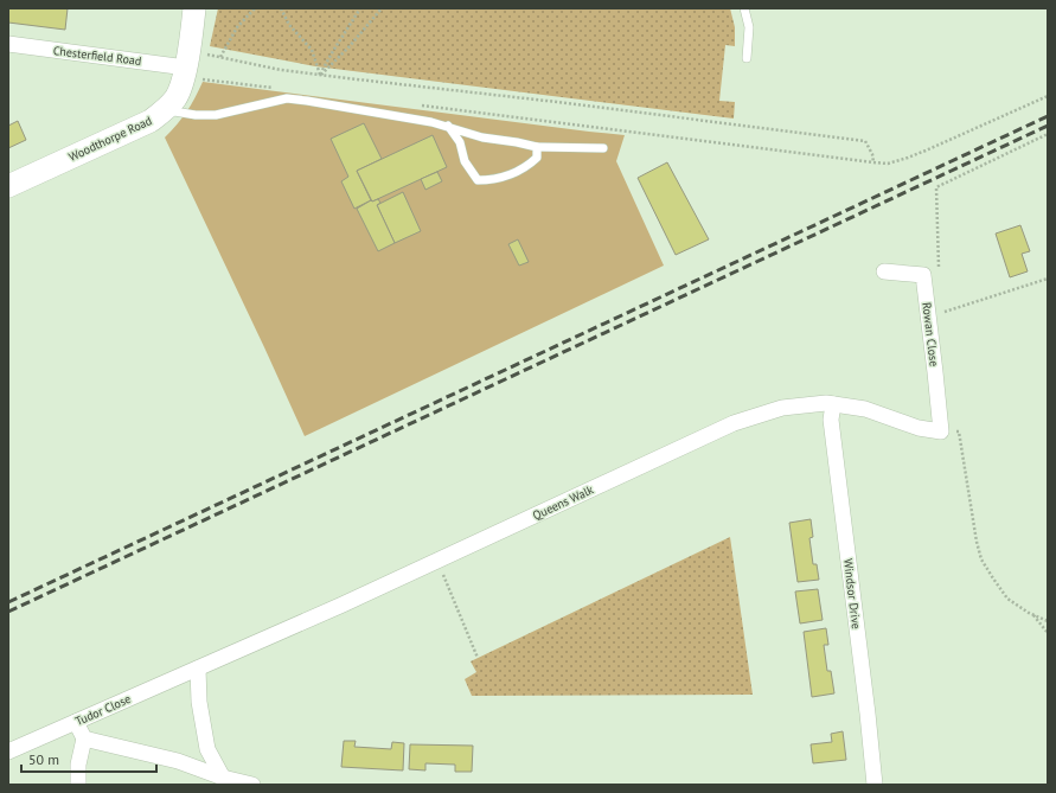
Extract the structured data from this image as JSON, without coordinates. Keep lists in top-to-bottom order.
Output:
{
  "streets": {
    "street": [
      "Chesterfield Road",
      "Woodthorpe Road",
      "Rowan Close",
      "Queens Walk",
      "Windsor Drive",
      "Tudor Close"
    ]
  },
  "crossings": [
    ["Chesterfield Road", "Woodthorpe Road"],
    ["Rowan Close", "Queens Walk"],
    ["Queens Walk", "Windsor Drive"],
    ["Queens Walk", "Tudor Close"]
  ],
  "scale_bar": "50 m"
}
